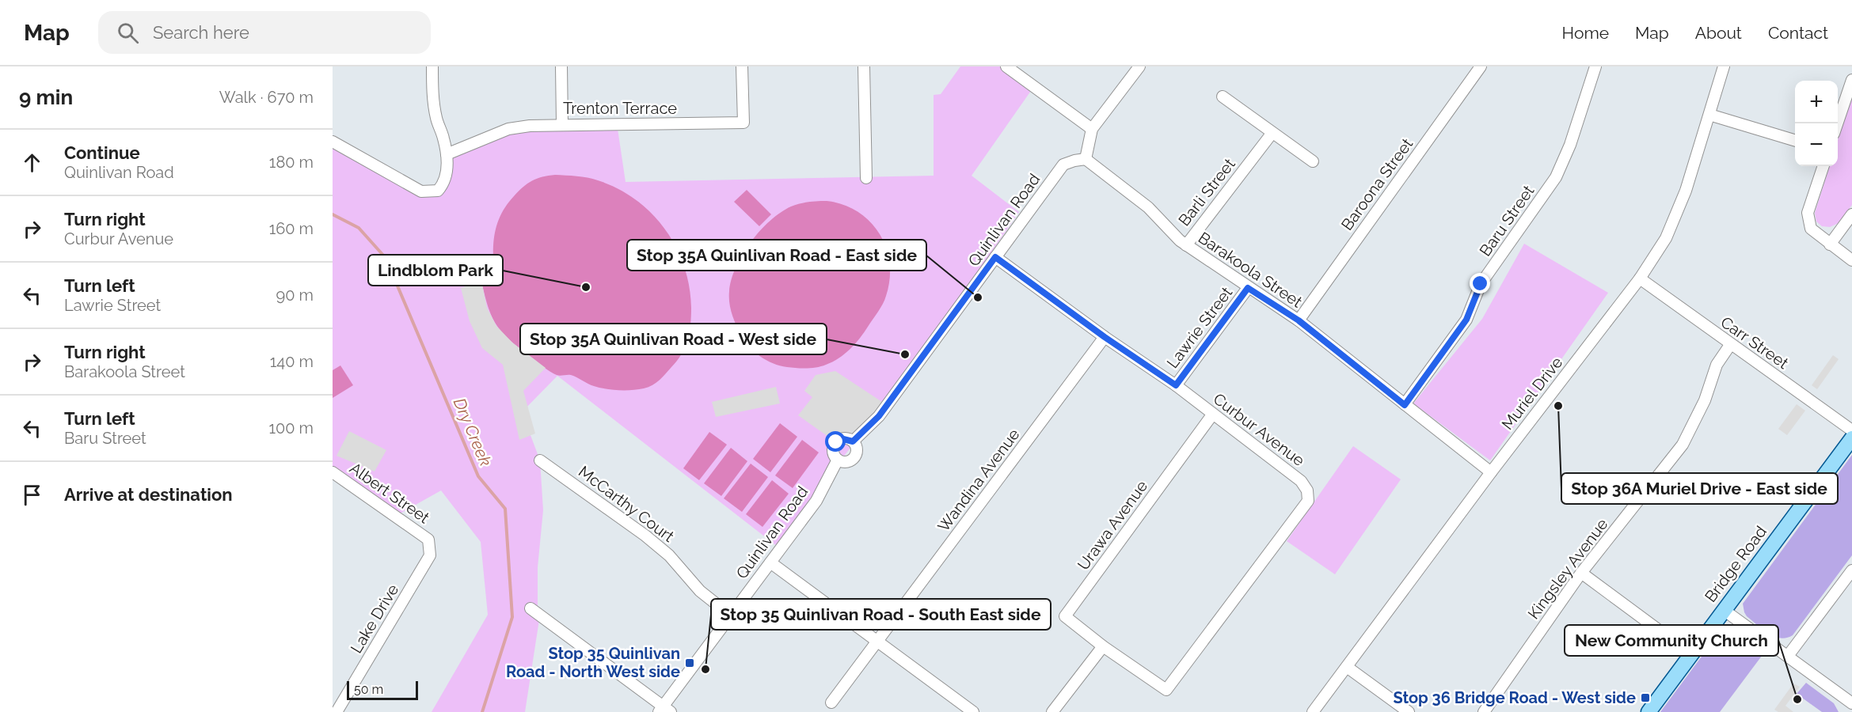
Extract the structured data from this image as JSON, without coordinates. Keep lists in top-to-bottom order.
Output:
{
  "streets": {
    "main road": ["Bridge Road"],
    "street": [
      "Trenton Terrace",
      "Baroona Street",
      "Barli Street",
      "Quinlivan Road",
      "Baru Street",
      "Barakoola Street",
      "Lawrie Street",
      "Carr Street",
      "Muriel Drive",
      "Curbur Avenue",
      "Wandina Avenue",
      "Albert Street",
      "McCarthy Court",
      "Urawa Avenue",
      "Kingsley Avenue",
      "Lake Drive"
    ]
  },
  "crossings": [
    ["Baroona Street", "Barakoola Street"],
    ["Barli Street", "Barakoola Street"],
    ["Quinlivan Road", "Barakoola Street"],
    ["Quinlivan Road", "Curbur Avenue"],
    ["Quinlivan Road", "McCarthy Court"],
    ["Baru Street", "Barakoola Street"],
    ["Barakoola Street", "Lawrie Street"],
    ["Barakoola Street", "Muriel Drive"],
    ["Lawrie Street", "Curbur Avenue"],
    ["Carr Street", "Muriel Drive"],
    ["Carr Street", "Kingsley Avenue"],
    ["Curbur Avenue", "Wandina Avenue"],
    ["Curbur Avenue", "Urawa Avenue"],
    ["Albert Street", "Lake Drive"]
  ],
  "water": ["Dry Creek"],
  "places": {
    "other": [
      "Lindblom Park",
      "Stop 35A Quinlivan Road - East side",
      "Stop 35A Quinlivan Road - West side",
      "Stop 36A Muriel Drive - East side",
      "Stop 35 Quinlivan Road - South East side",
      "New Community Church"
    ],
    "transit": ["Stop 35 Quinlivan Road - North West side", "Stop 36 Bridge Road - West side"]
  },
  "scale_bar": "50 m",
  "page": {
    "header": "Map",
    "search": "Search here",
    "nav": [
      "Home",
      "Map",
      "About",
      "Contact"
    ],
    "heading": ["9 min", "Walk · 670 m"],
    "map_buttons": ["+", "−"],
    "list": [
      ["Continue", "Quinlivan Road", "180 m"],
      ["Turn right", "Curbur Avenue", "160 m"],
      ["Turn left", "Lawrie Street", "90 m"],
      ["Turn right", "Barakoola Street", "140 m"],
      ["Turn left", "Baru Street", "100 m"],
      "Arrive at destination"
    ],
    "scale": "50 m"
  }
}
